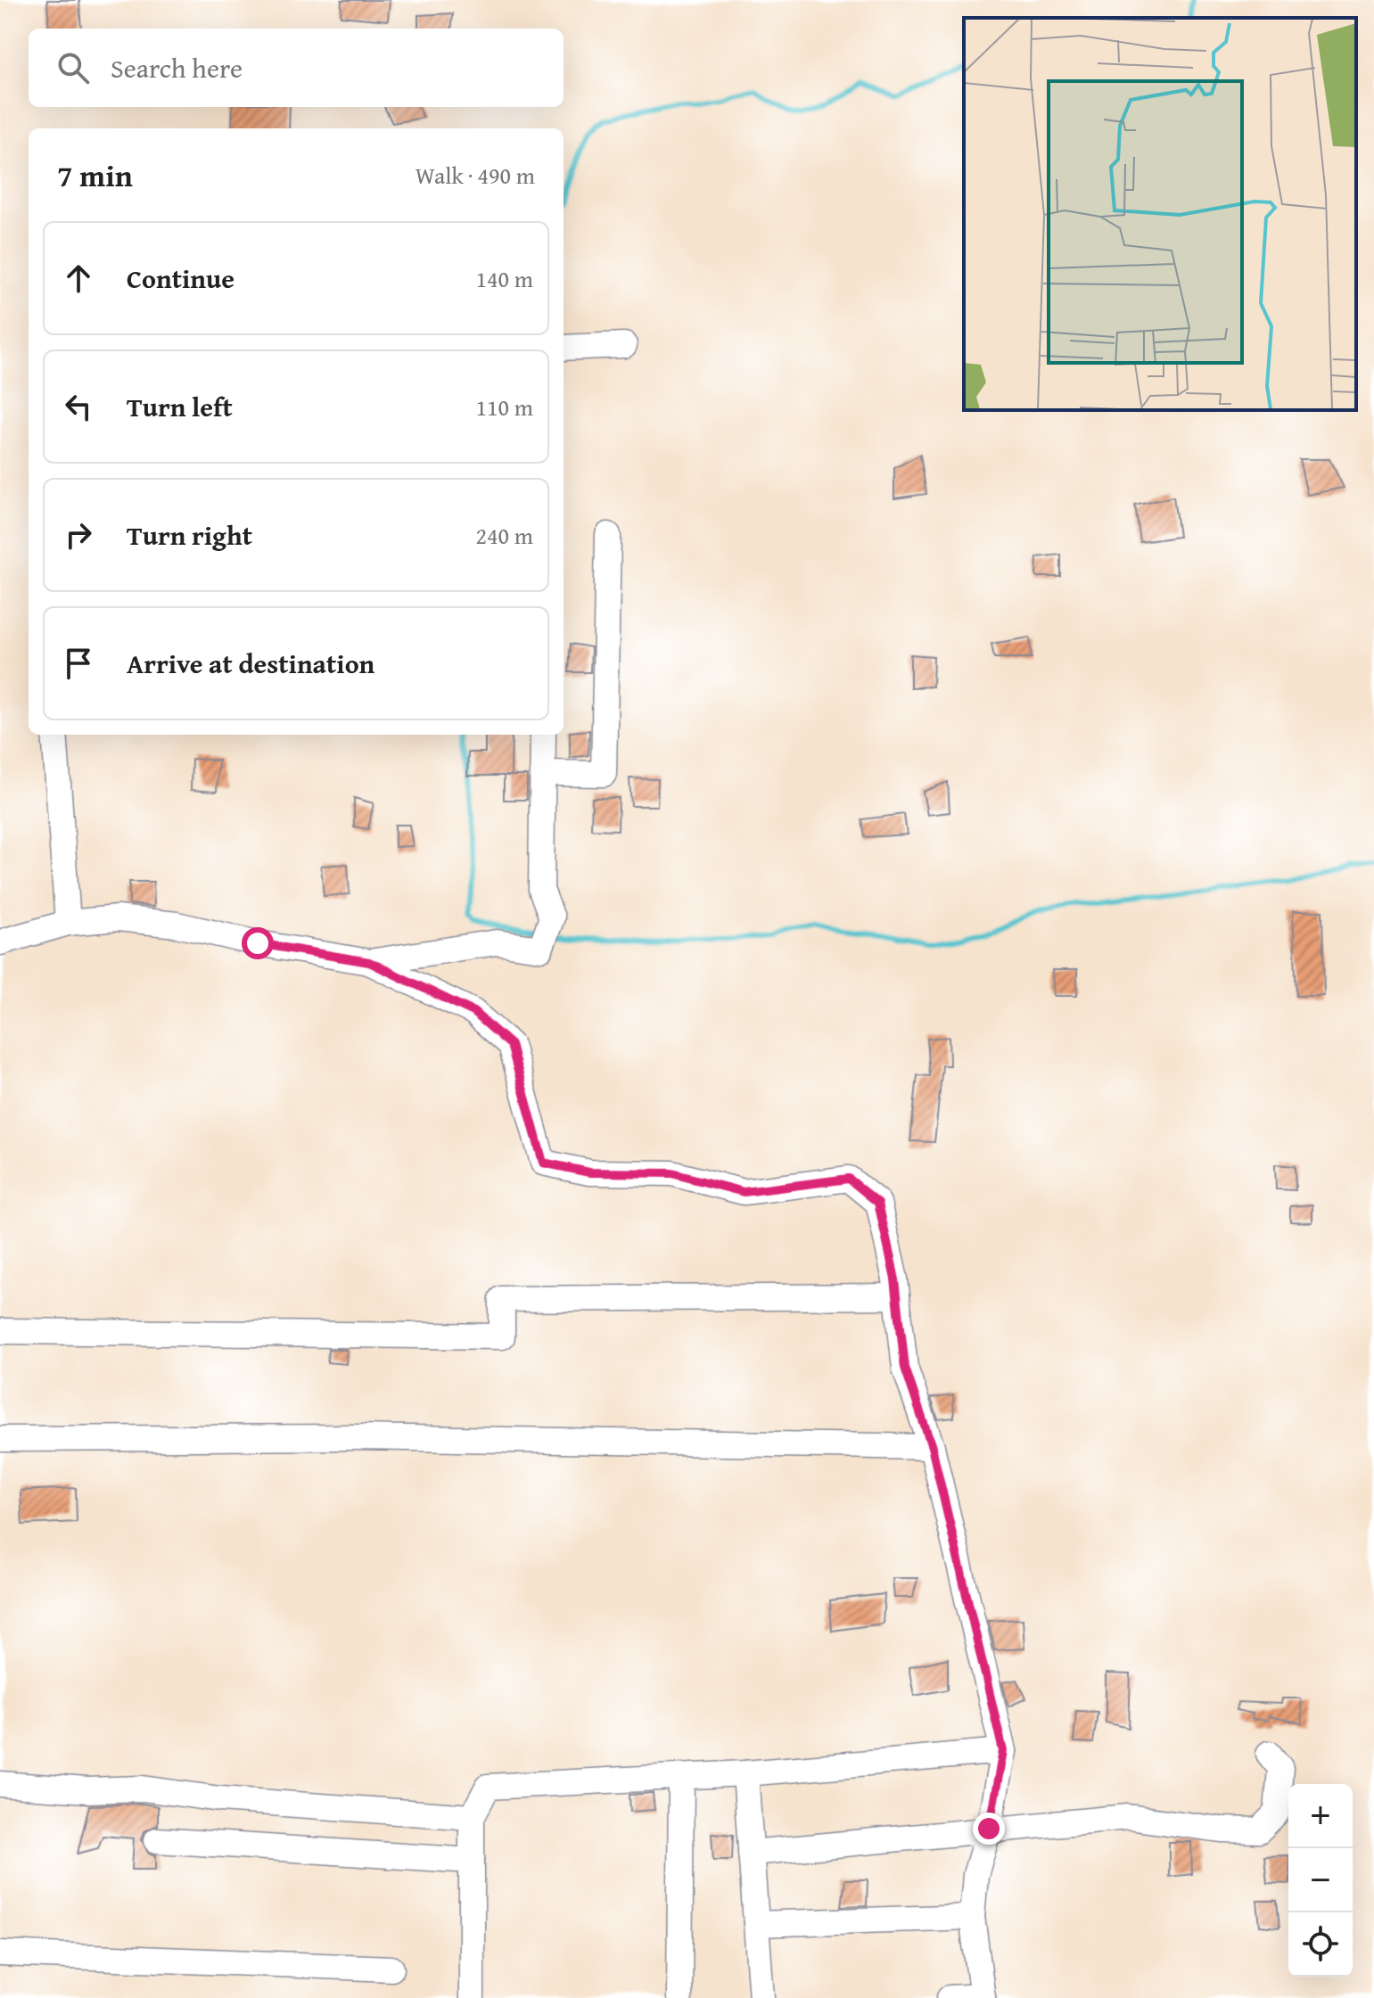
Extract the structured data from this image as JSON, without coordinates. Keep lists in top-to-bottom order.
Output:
{
  "page": {
    "search": "Search here",
    "heading": ["7 min", "Walk · 490 m"],
    "list": [
      ["Continue", "140 m"],
      ["Turn left", "110 m"],
      ["Turn right", "240 m"],
      "Arrive at destination"
    ],
    "map_buttons": ["+", "−"]
  }
}
